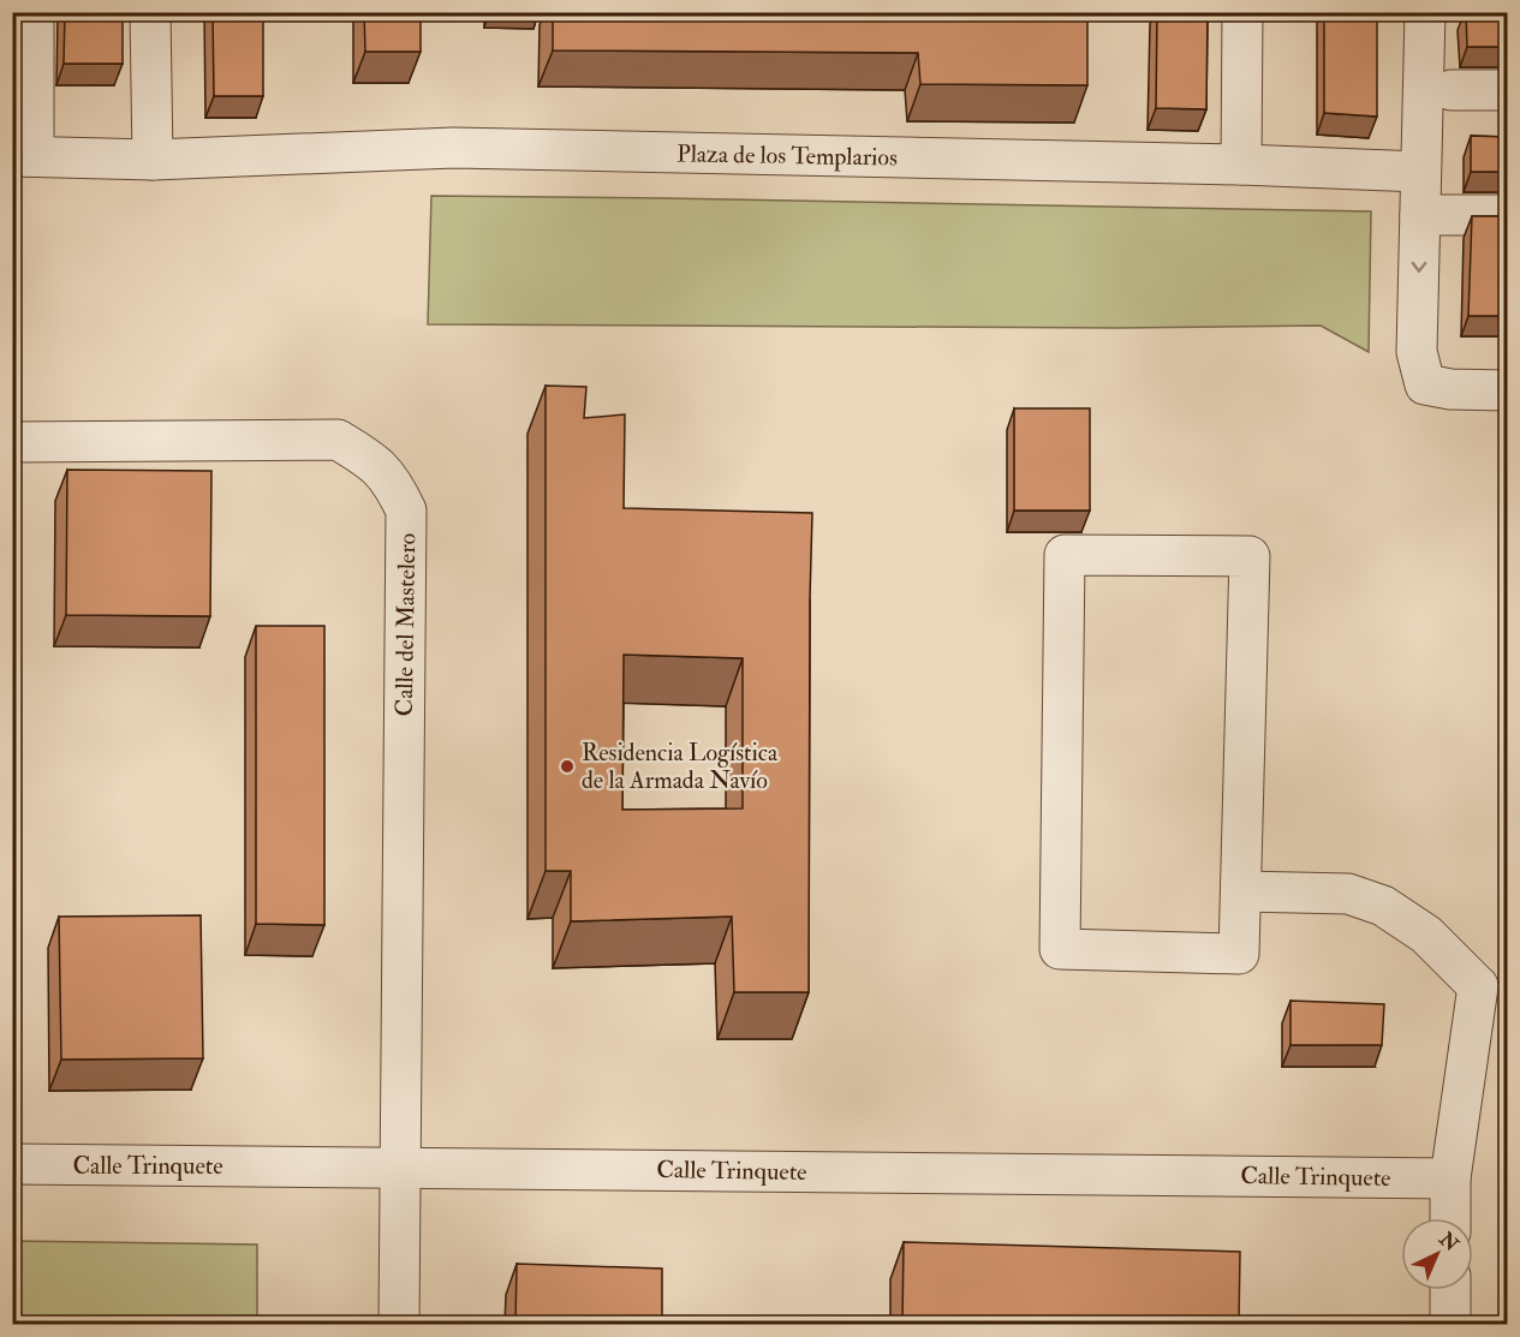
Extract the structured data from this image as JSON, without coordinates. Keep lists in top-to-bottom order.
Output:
{
  "streets": {
    "street": ["Plaza de los Templarios", "Calle del Mastelero", "Calle Trinquete"]
  },
  "crossings": [
    ["Calle del Mastelero", "Calle Trinquete"]
  ],
  "places": ["Residencia Logística de la Armada Navío"],
  "north": "top right"
}
